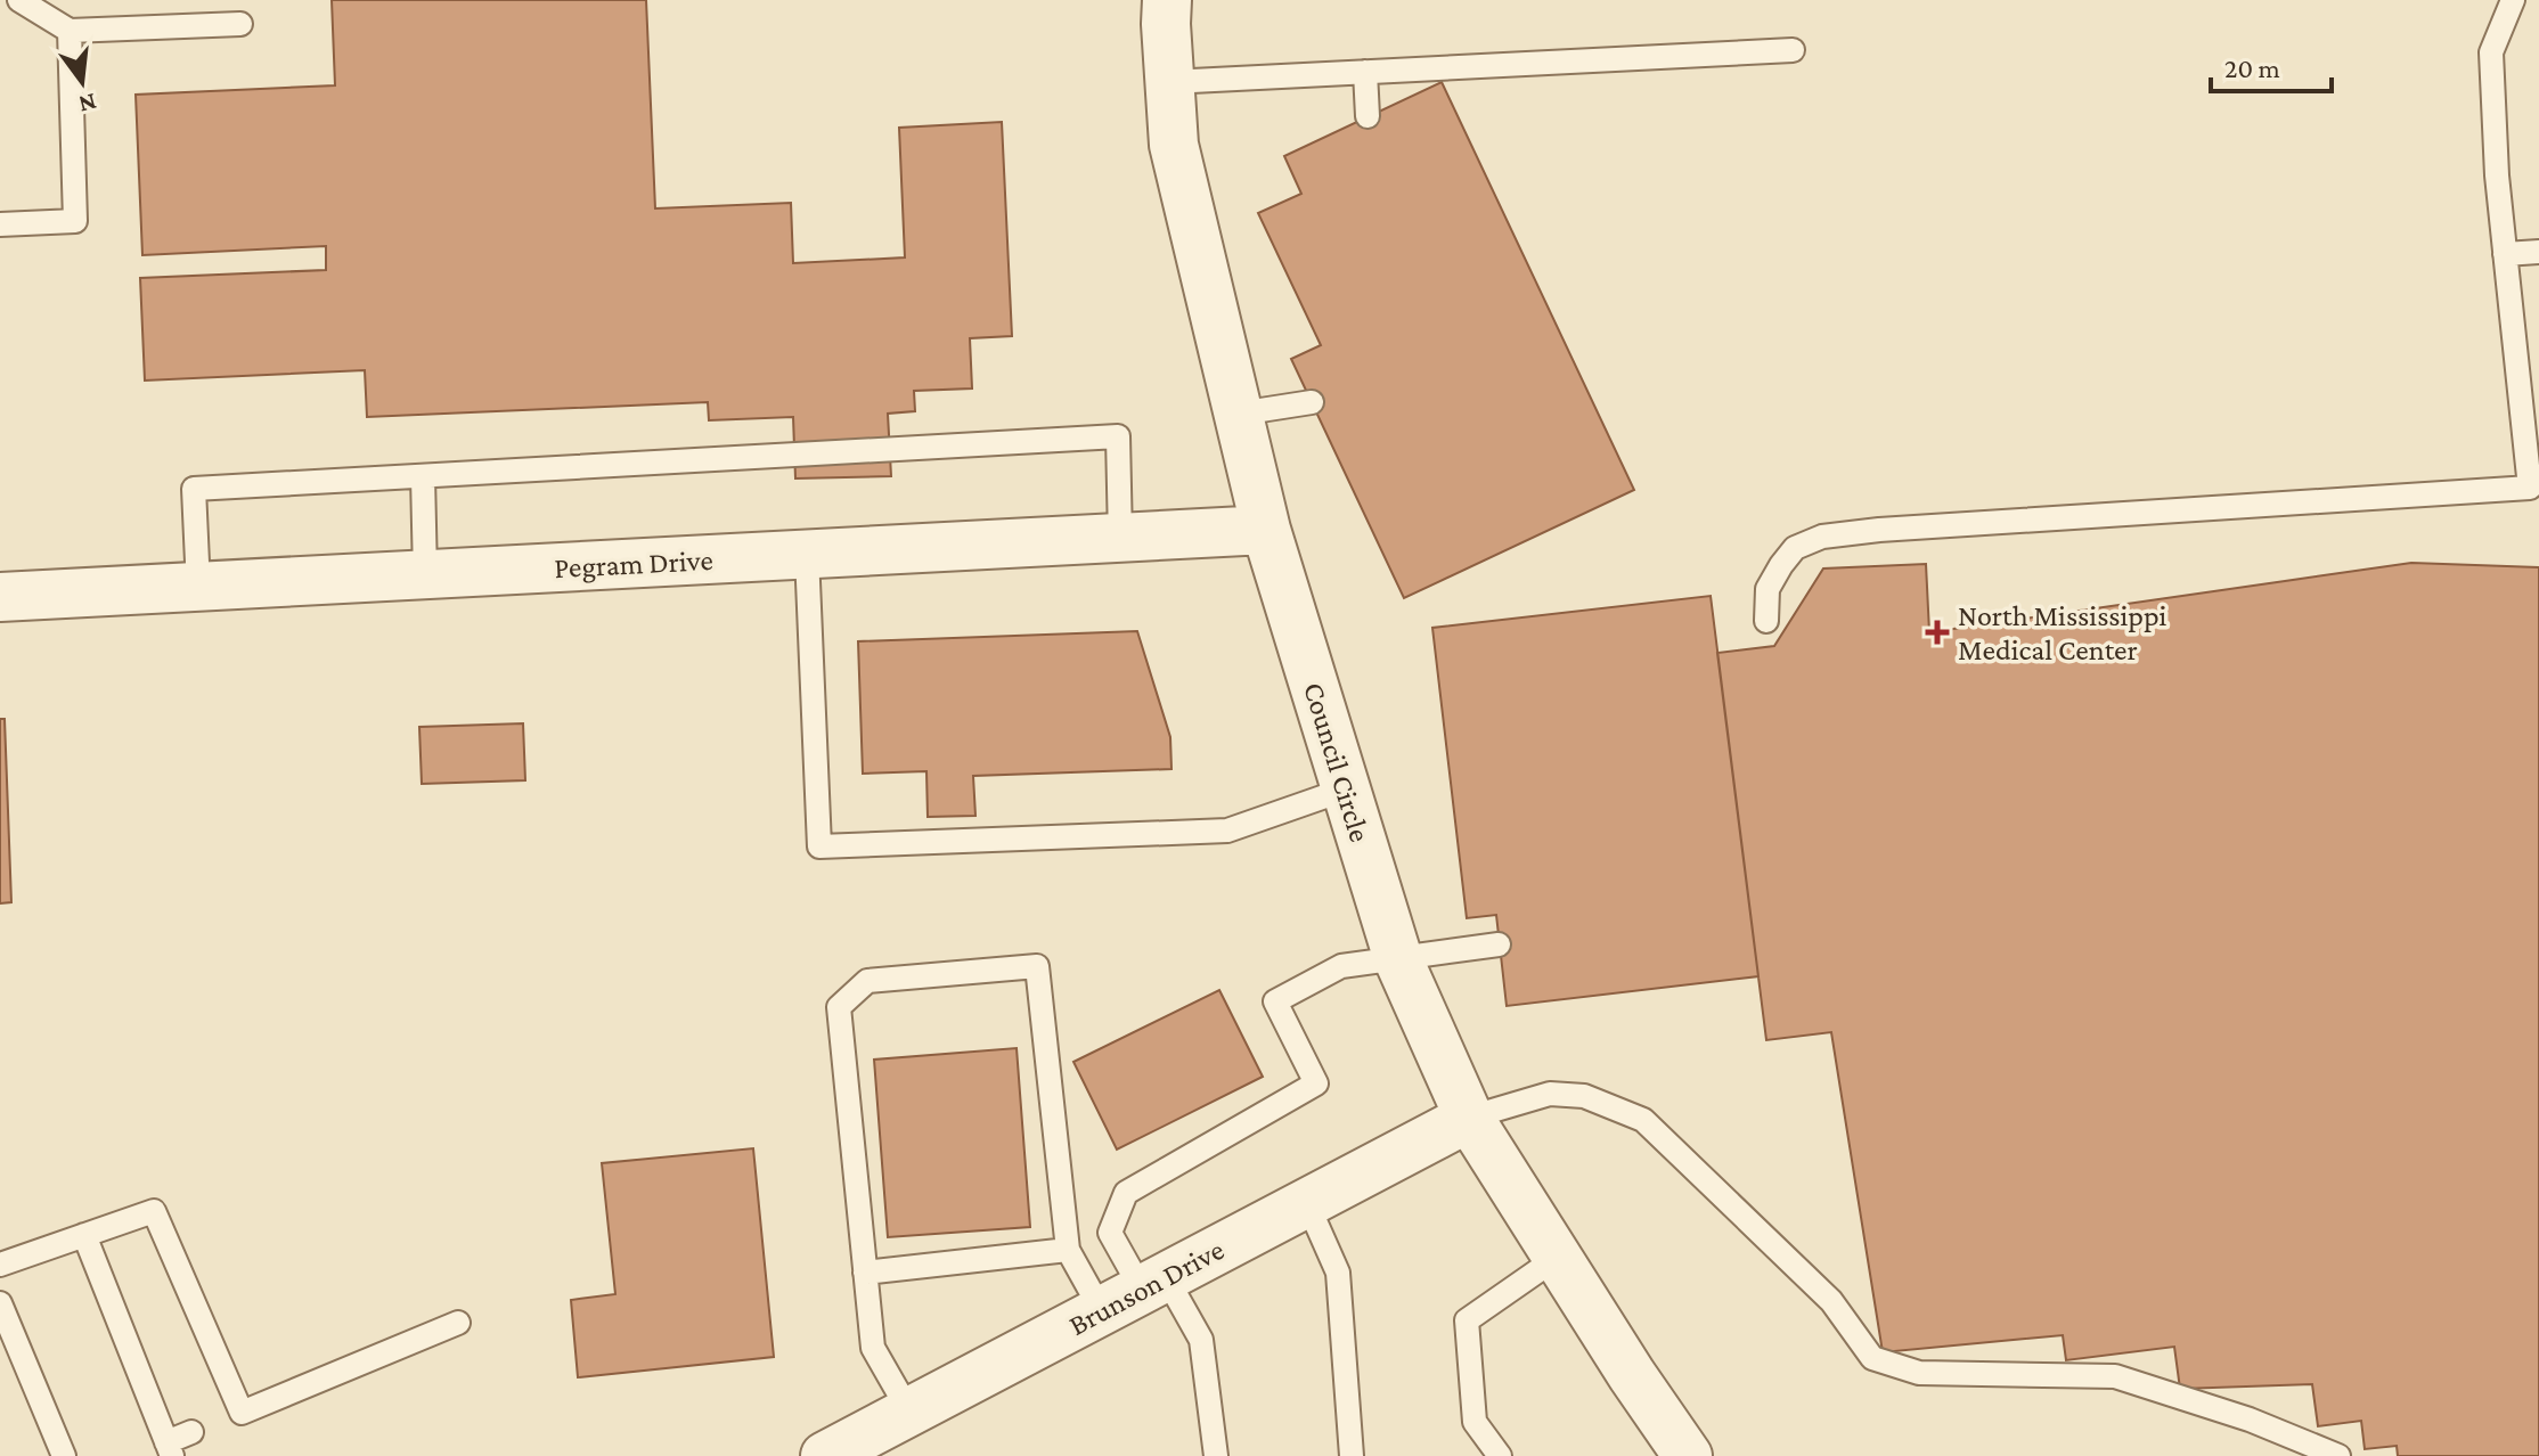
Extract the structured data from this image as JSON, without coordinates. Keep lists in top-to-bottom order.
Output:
{
  "streets": {
    "street": ["Pegram Drive", "Council Circle", "Brunson Drive"]
  },
  "crossings": [
    ["Pegram Drive", "Council Circle"],
    ["Council Circle", "Brunson Drive"]
  ],
  "places": {
    "health": ["North Mississippi Medical Center"]
  },
  "scale_bar": "20 m",
  "north": "bottom"
}
